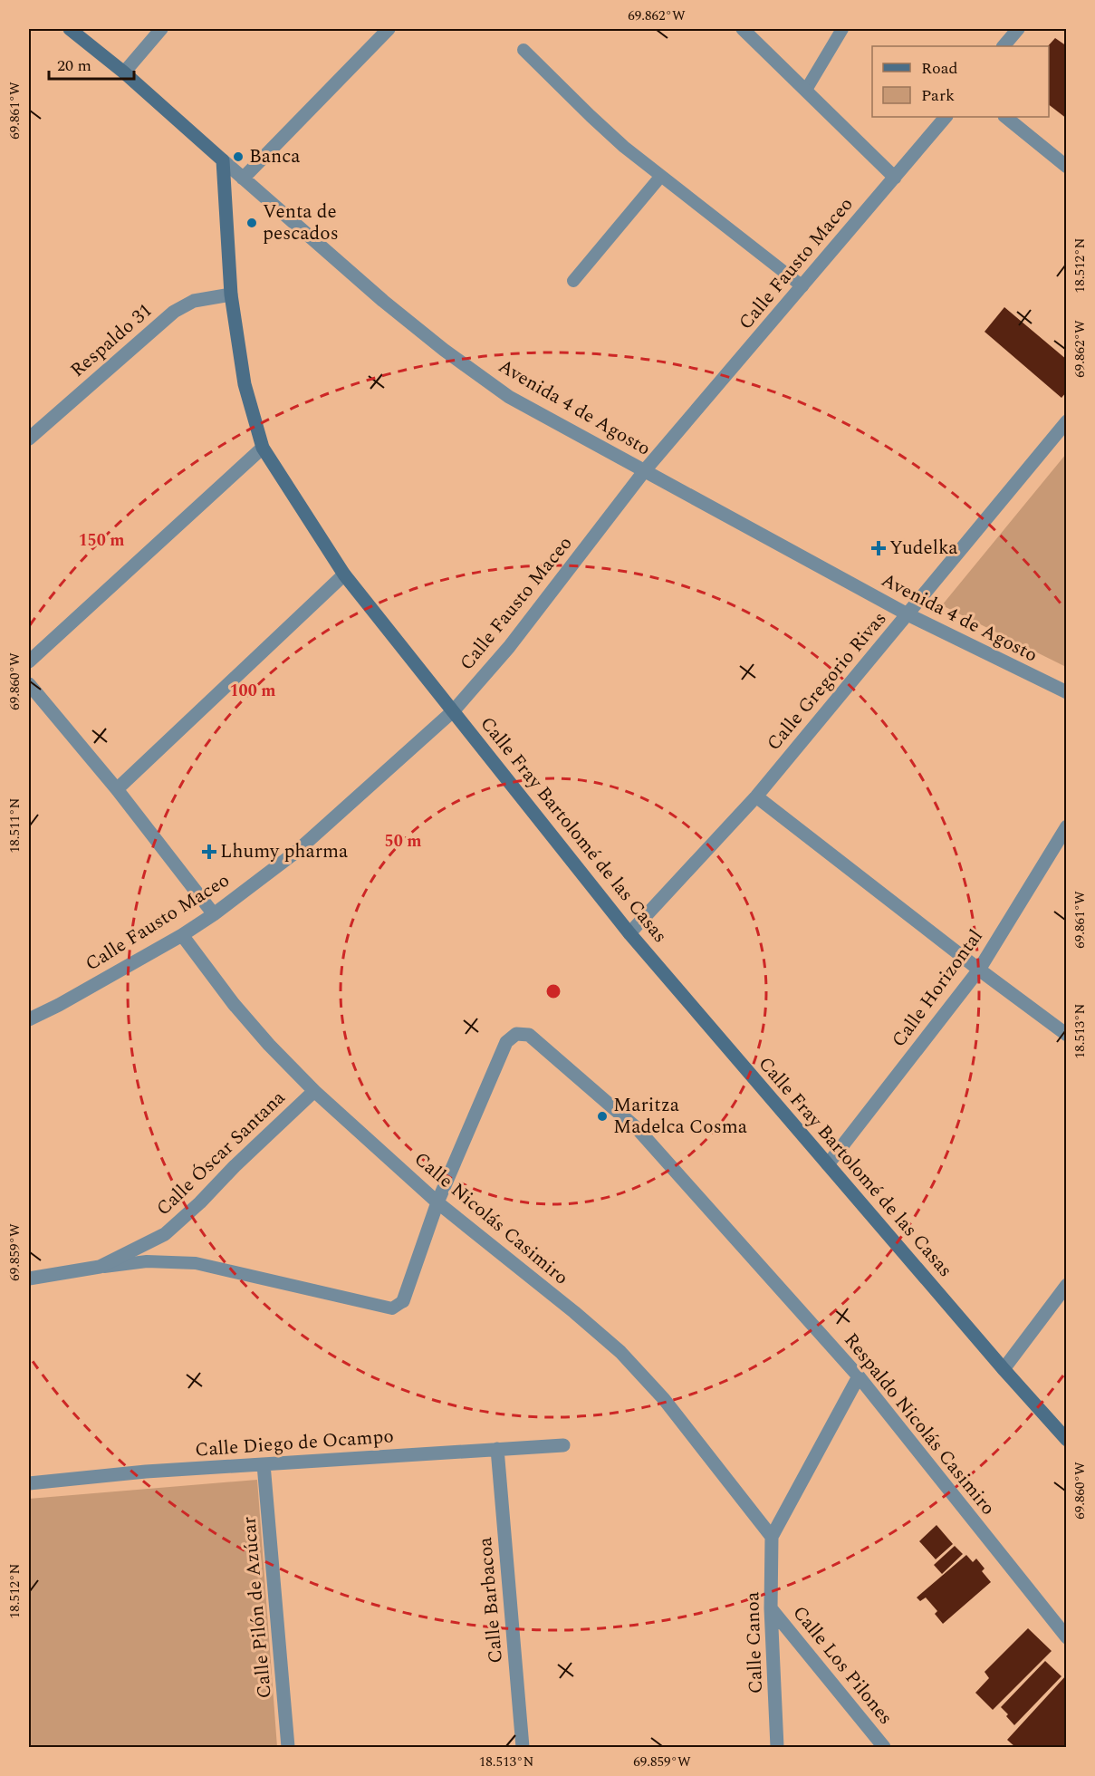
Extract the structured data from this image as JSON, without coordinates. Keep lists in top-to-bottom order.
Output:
{
  "streets": {
    "main road": ["Avenida 4 de Agosto", "Calle Fray Bartolomé de las Casas"],
    "street": [
      "Calle Fausto Maceo",
      "Respaldo 31",
      "Calle Gregorio Rivas",
      "Calle Horizontal",
      "Calle Óscar Santana",
      "Calle Nicolás Casimiro",
      "Respaldo Nicolás Casimiro",
      "Calle Diego de Ocampo",
      "Calle Barbacoa",
      "Calle Pilón de Azúcar",
      "Calle Canoa",
      "Calle Los Pilones"
    ]
  },
  "crossings": [
    ["Calle Fausto Maceo", "Avenida 4 de Agosto"],
    ["Calle Fausto Maceo", "Calle Fray Bartolomé de las Casas"],
    ["Calle Fausto Maceo", "Calle Nicolás Casimiro"],
    ["Respaldo 31", "Calle Fray Bartolomé de las Casas"],
    ["Avenida 4 de Agosto", "Calle Gregorio Rivas"],
    ["Avenida 4 de Agosto", "Calle Fray Bartolomé de las Casas"],
    ["Calle Gregorio Rivas", "Calle Fray Bartolomé de las Casas"],
    ["Calle Fray Bartolomé de las Casas", "Calle Horizontal"],
    ["Calle Óscar Santana", "Calle Nicolás Casimiro"],
    ["Calle Nicolás Casimiro", "Respaldo Nicolás Casimiro"],
    ["Calle Nicolás Casimiro", "Calle Canoa"],
    ["Calle Diego de Ocampo", "Calle Barbacoa"],
    ["Calle Diego de Ocampo", "Calle Pilón de Azúcar"],
    ["Calle Canoa", "Calle Los Pilones"]
  ],
  "places": {
    "other": ["Banca", "Venta de pescados", "Maritza Madelca Cosma"],
    "health": ["Yudelka", "Lhumy pharma"]
  },
  "legend": ["Road", "Park"],
  "scale_bar": "20 m",
  "coordinates": [
    "69.862°W",
    "69.861°W",
    "18.512°N",
    "69.860°W",
    "18.511°N",
    "18.513°N",
    "69.859°W"
  ],
  "rings": ["150 m", "100 m", "50 m"]
}
